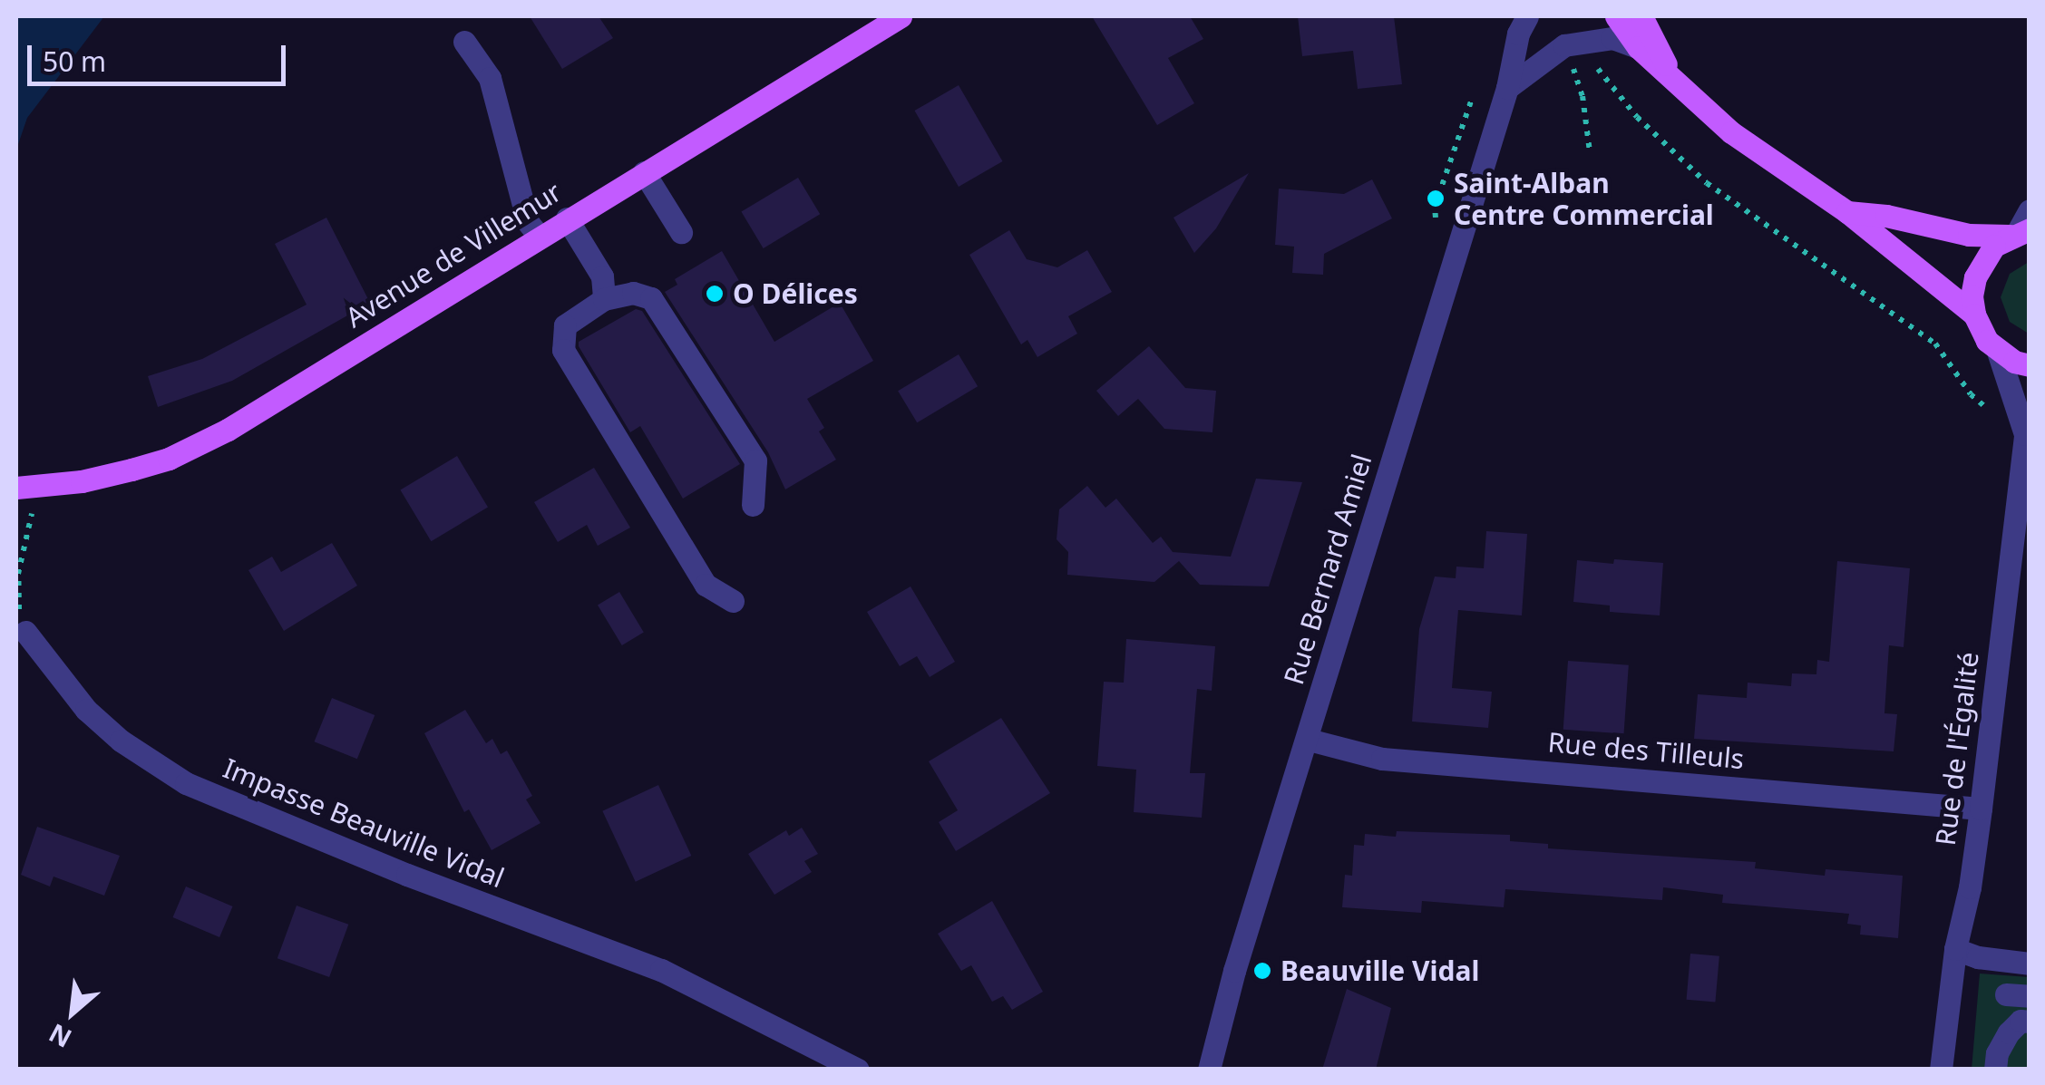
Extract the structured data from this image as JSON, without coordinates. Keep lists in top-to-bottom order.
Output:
{
  "streets": {
    "main road": ["Avenue de Villemur"],
    "street": [
      "Rue Bernard Amiel",
      "Rue de l'Égalité",
      "Rue des Tilleuls",
      "Impasse Beauville Vidal"
    ]
  },
  "crossings": [
    ["Rue Bernard Amiel", "Rue des Tilleuls"],
    ["Rue de l'Égalité", "Rue des Tilleuls"]
  ],
  "places": ["Saint-Alban Centre Commercial", "O Délices", "Beauville Vidal"],
  "scale_bar": "50 m",
  "north": "bottom left"
}
